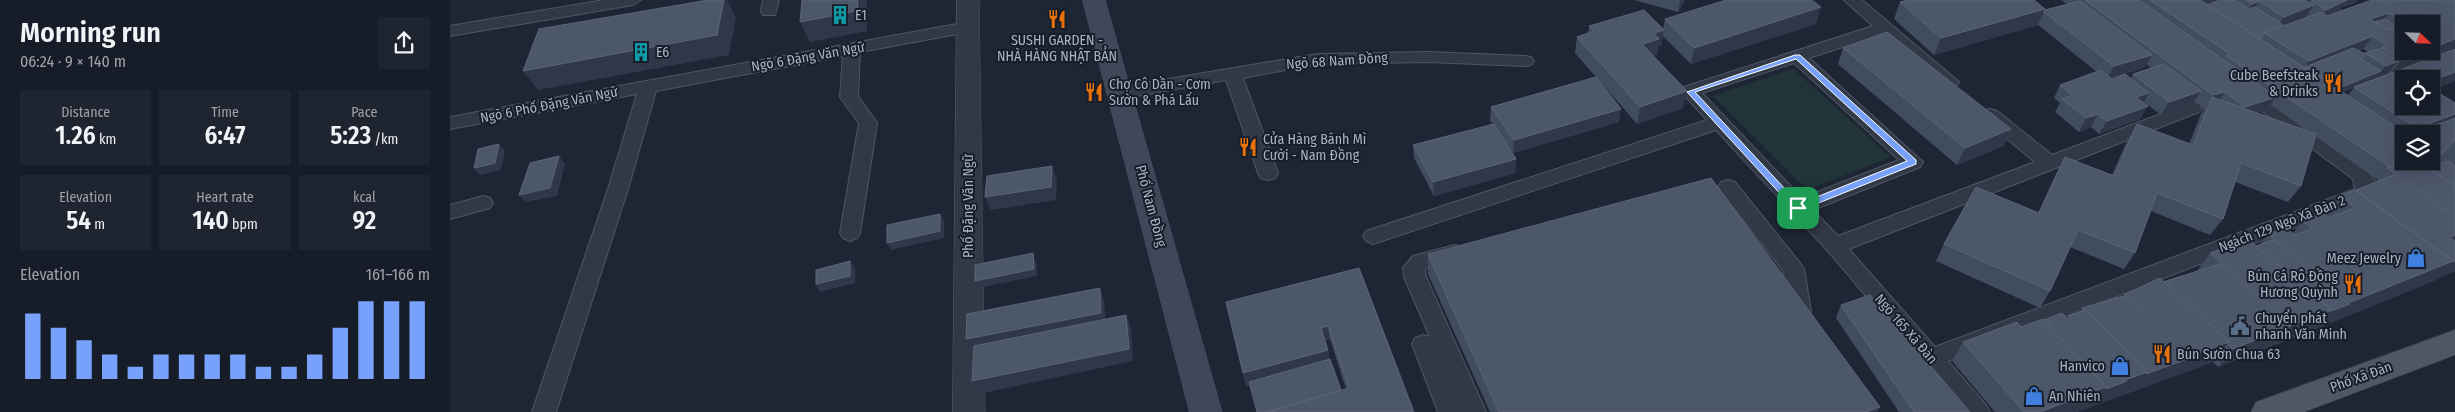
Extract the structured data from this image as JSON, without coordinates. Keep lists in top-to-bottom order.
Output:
{
  "streets": {
    "main road": ["Phố Xã Đàn"],
    "street": ["Phố Đặng Văn Ngữ", "Phố Nam Đồng"],
    "lane": [
      "Ngõ 6 Đặng Văn Ngữ",
      "Ngõ 68 Nam Đồng",
      "Ngõ 6 Phố Đặng Văn Ngữ",
      "Ngách 129 Ngõ Xã Đàn 2",
      "Ngõ 165 Xã Đàn"
    ]
  },
  "crossings": [
    ["Ngõ 6 Đặng Văn Ngữ", "Ngõ 6 Phố Đặng Văn Ngữ"],
    ["Ngõ 6 Đặng Văn Ngữ", "Phố Đặng Văn Ngữ"],
    ["Ngõ 68 Nam Đồng", "Phố Nam Đồng"],
    ["Ngách 129 Ngõ Xã Đàn 2", "Ngõ 165 Xã Đàn"]
  ],
  "places": {
    "building": ["E1", "E6"],
    "restaurant": [
      "SUSHI GARDEN - NHÀ HÀNG NHẬT BẢN",
      "Cube Beefsteak & Drinks",
      "Chợ Cô Dần - Cơm Sườn & Phá Lấu",
      "Cửa Hàng Bánh Mì Cười - Nam Đồng",
      "Bún Cá Rô Đồng Hương Quỳnh",
      "Bún Sườn Chua 63"
    ],
    "shop": ["Meez Jewelry", "Hanvico", "An Nhiên"],
    "public building": ["Chuyển phát nhanh Văn Minh"]
  },
  "north": "bottom right",
  "page": {
    "heading": ["Morning run", "06:24 · 9 × 140 m"],
    "stats": [
      ["Distance", "1.26 km"],
      ["Time", "6:47"],
      ["Pace", "5:23 /km"],
      ["Elevation", "54 m"],
      ["Heart rate", "140 bpm"],
      ["kcal", "92"]
    ],
    "chart": ["Elevation", "161–166 m"]
  }
}
